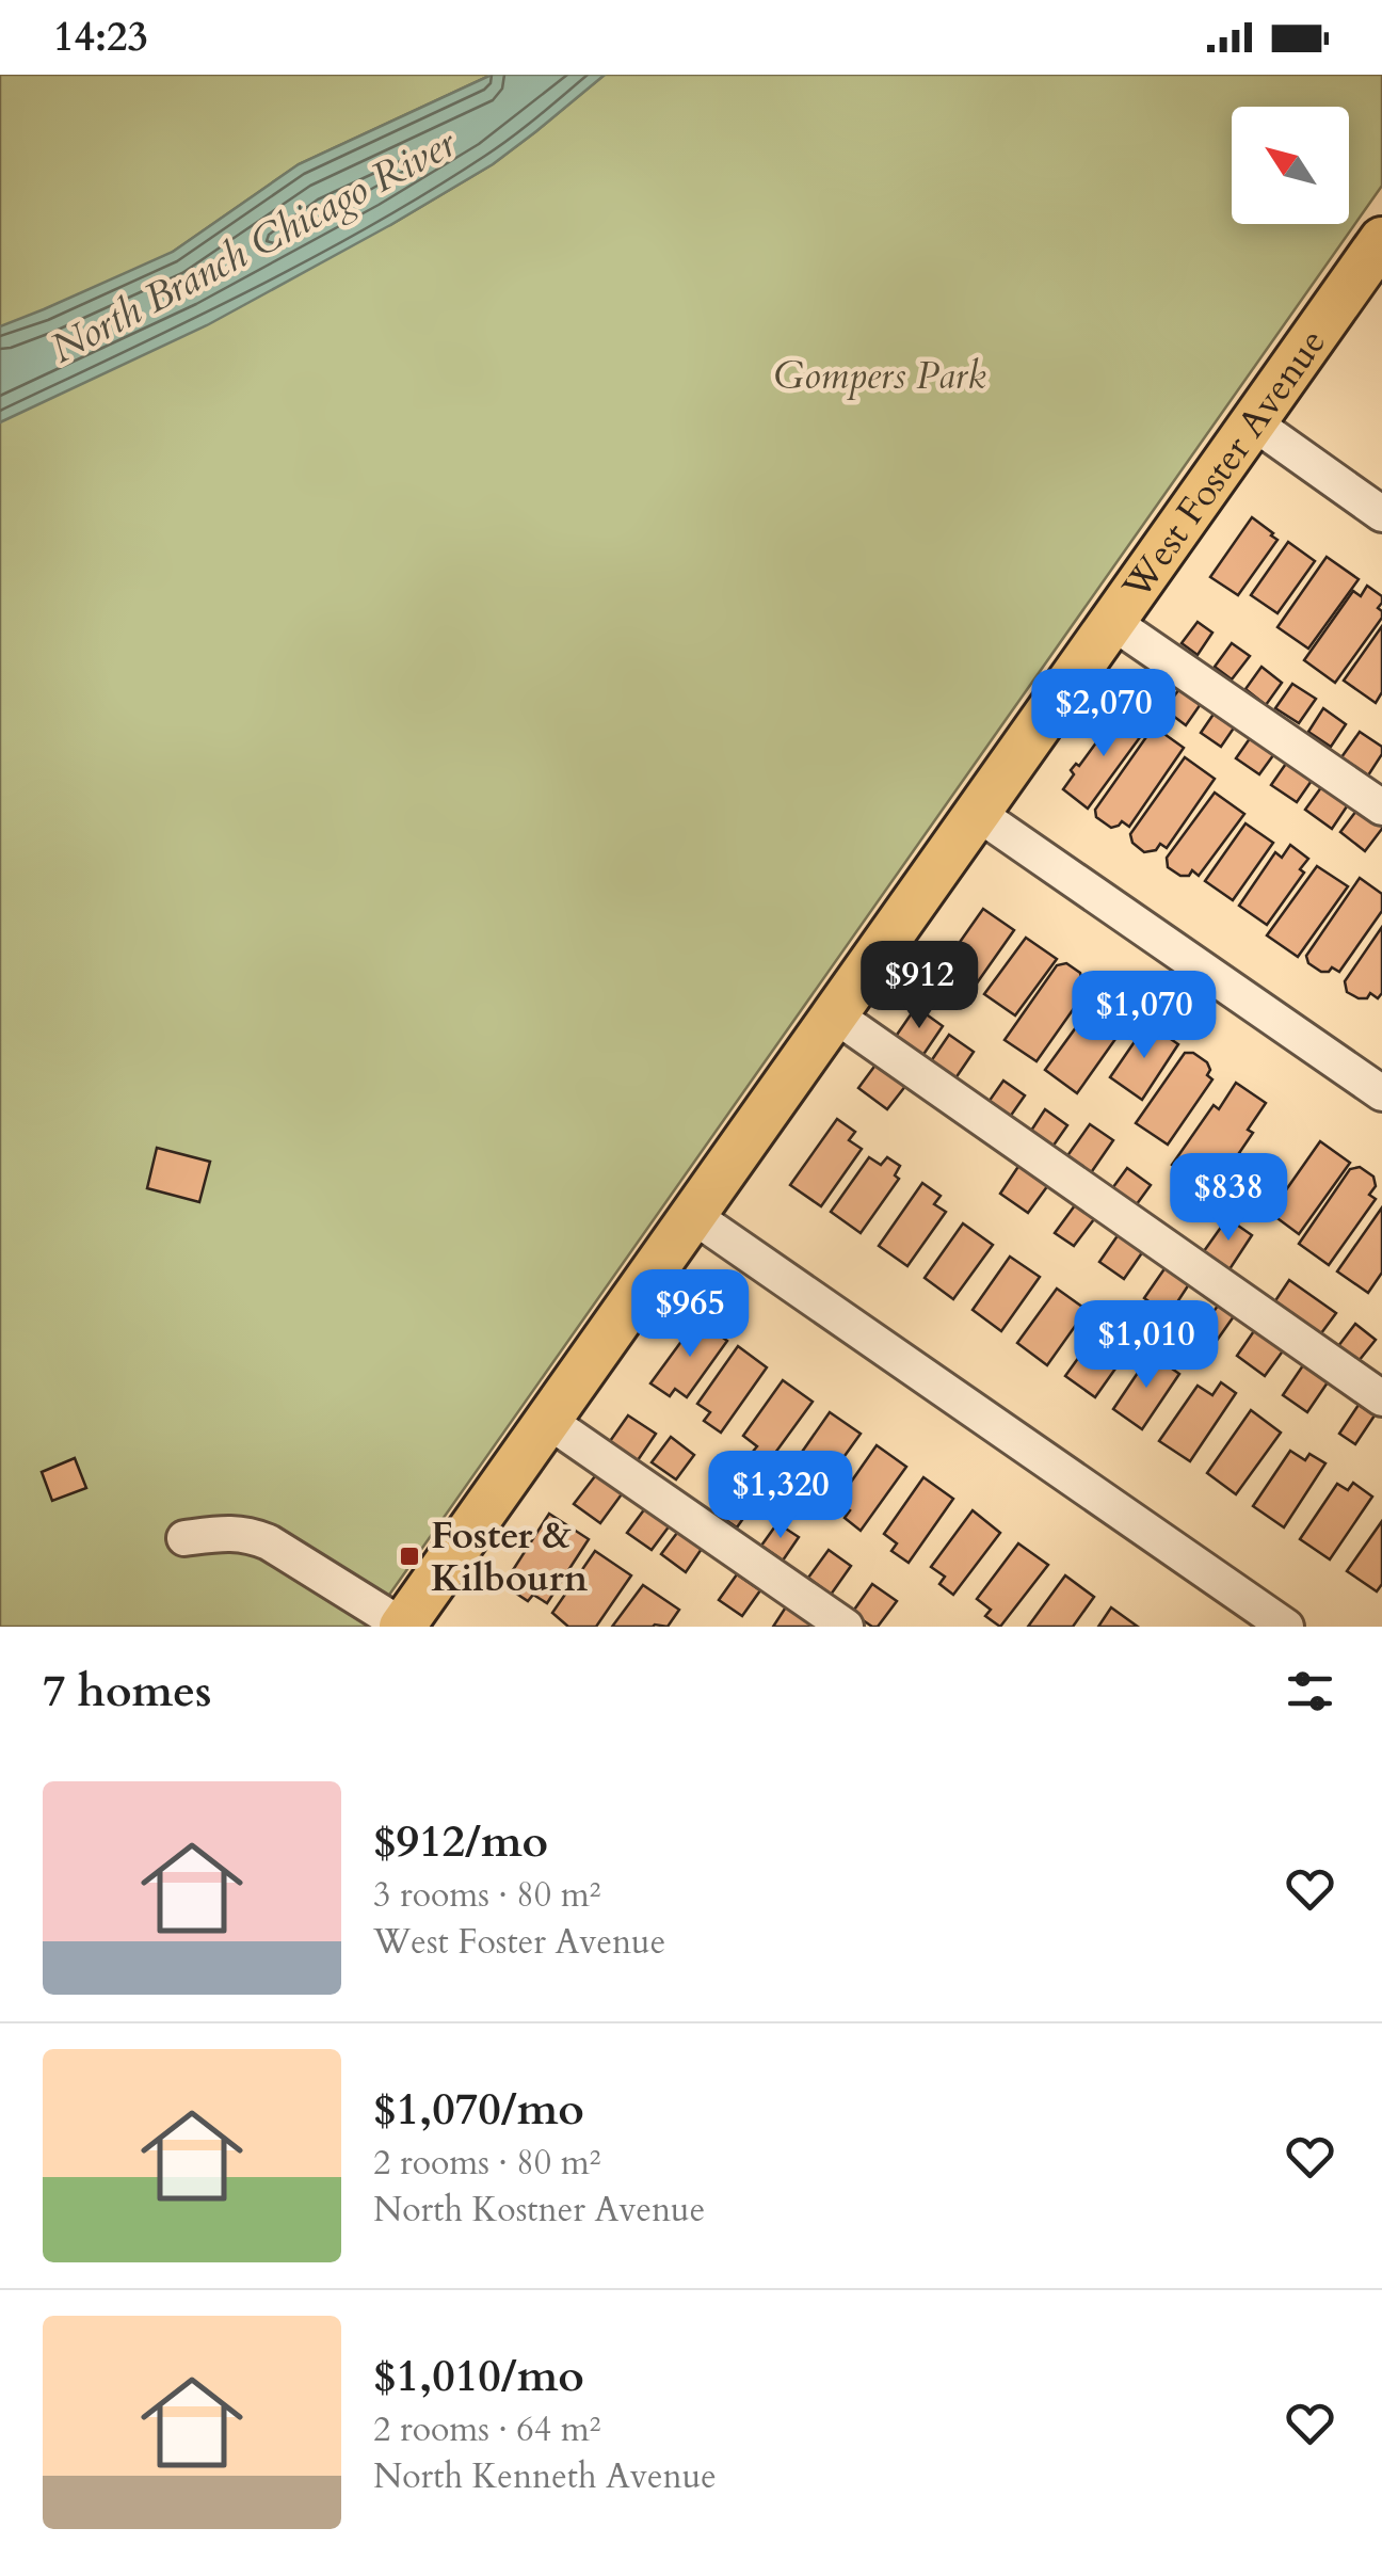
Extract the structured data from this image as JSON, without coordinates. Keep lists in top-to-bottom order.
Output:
{
  "streets": {
    "main road": ["West Foster Avenue"]
  },
  "water": ["North Branch Chicago River"],
  "parks": ["Gompers Park"],
  "places": {
    "transit": ["Foster & Kilbourn"]
  },
  "north": "top left",
  "page": {
    "status": "14:23",
    "price": [
      "$2,070",
      "$912",
      "$1,070",
      "$838",
      "$965",
      "$1,010",
      "$1,320"
    ],
    "heading": "7 homes",
    "list": [
      {
        "name": "$912/mo",
        "note": "3 rooms · 80 m² · West Foster Avenue"
      },
      {
        "name": "$1,070/mo",
        "note": "2 rooms · 80 m² · North Kostner Avenue"
      },
      {
        "name": "$1,010/mo",
        "note": "2 rooms · 64 m² · North Kenneth Avenue"
      }
    ]
  }
}
